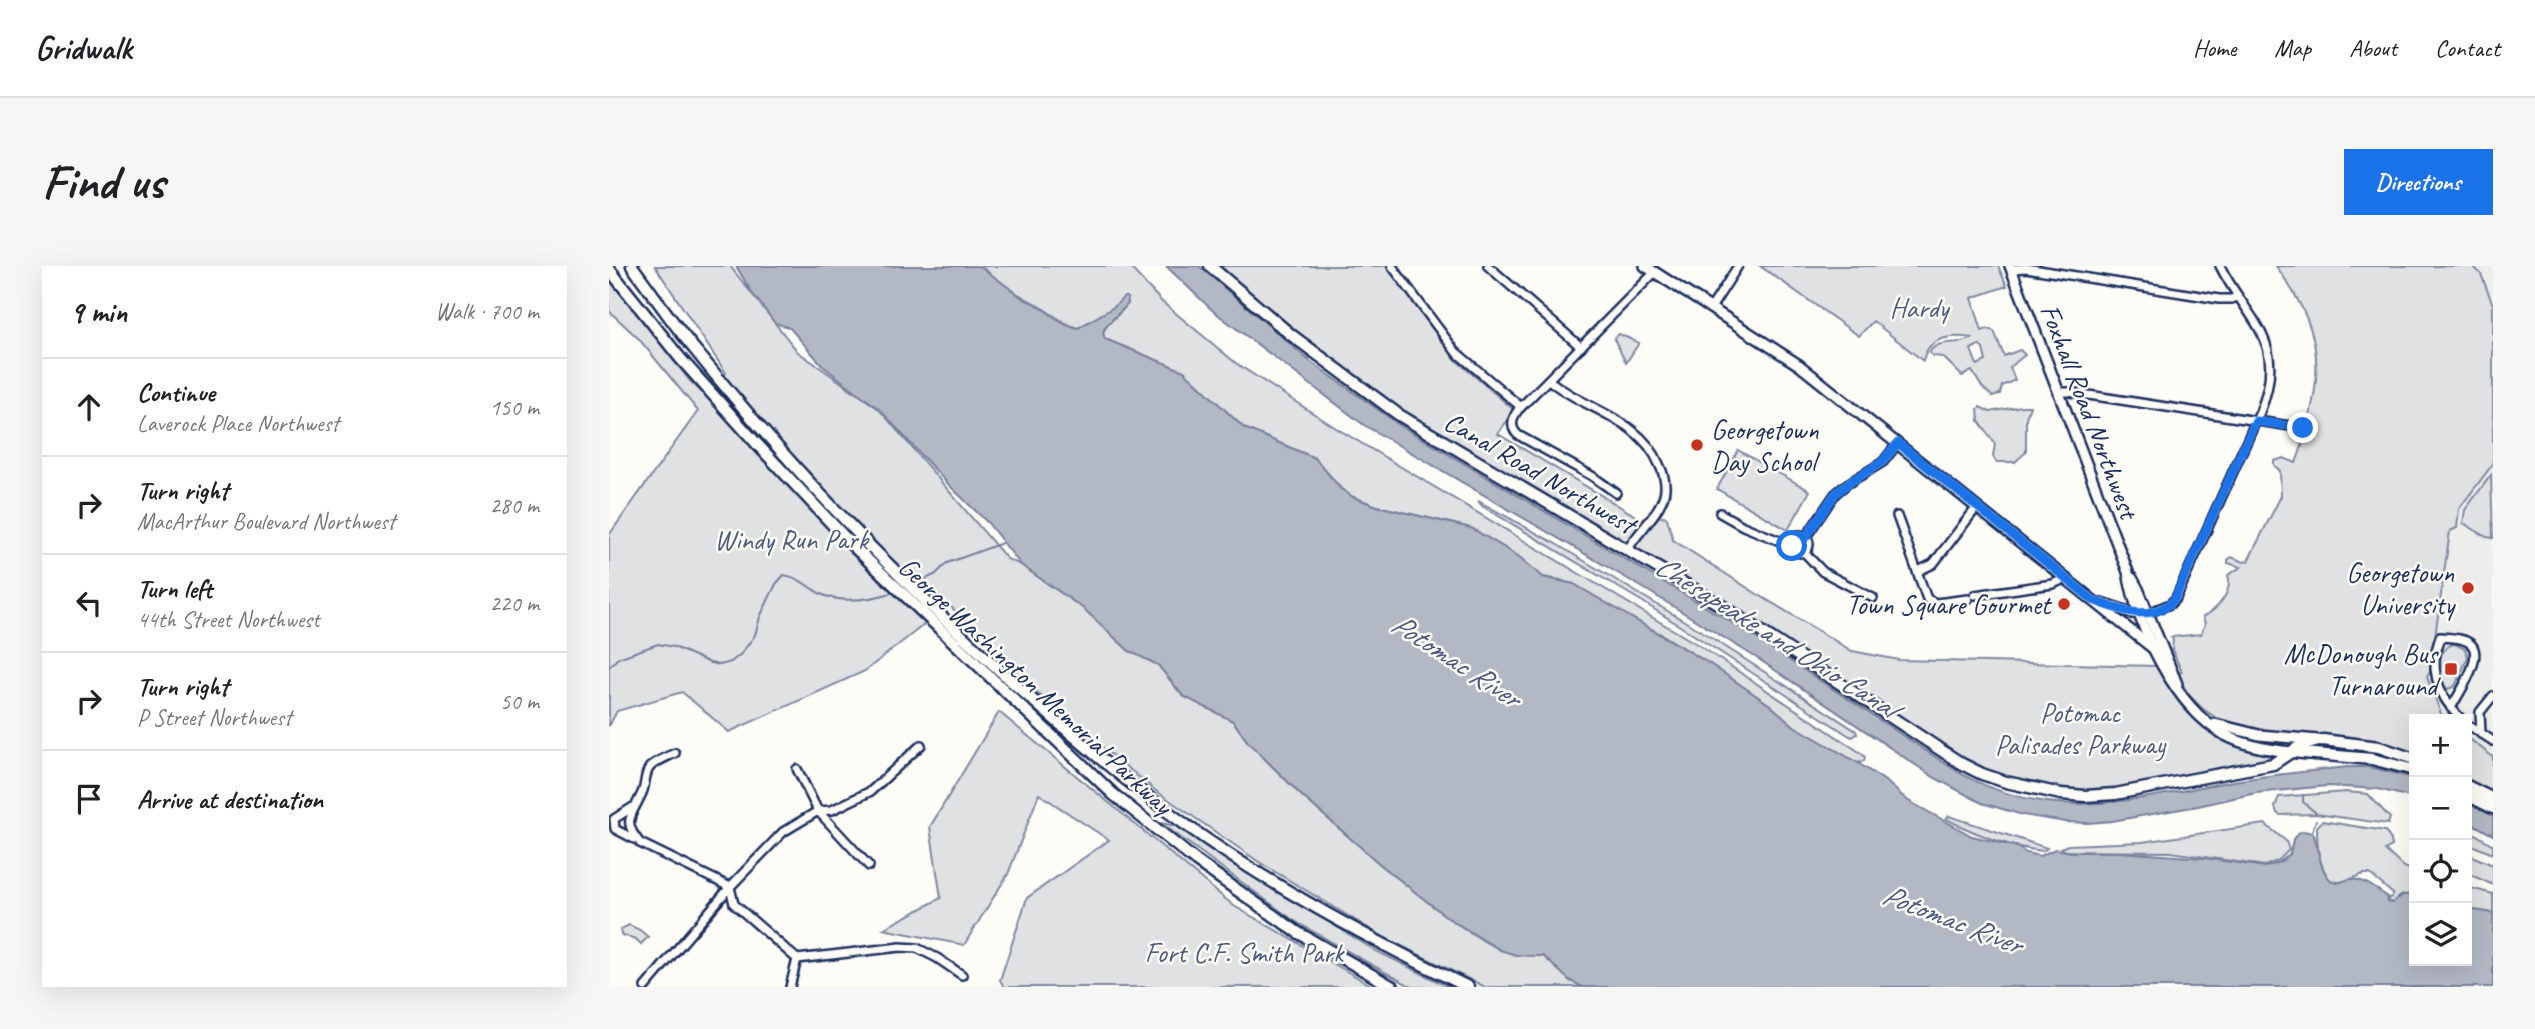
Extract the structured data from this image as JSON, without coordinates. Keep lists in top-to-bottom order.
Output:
{
  "streets": {
    "highway": ["Canal Road Northwest", "George Washington Memorial Parkway"],
    "main road": ["Foxhall Road Northwest"]
  },
  "crossings": [
    ["Foxhall Road Northwest", "Canal Road Northwest"]
  ],
  "water": ["Chesapeake and Ohio Canal", "Potomac River"],
  "parks": [
    "Hardy",
    "Windy Run Park",
    "Potomac Palisades Parkway",
    "Fort C.F. Smith Park"
  ],
  "places": {
    "other": ["Georgetown Day School", "Georgetown University", "Town Square Gourmet"],
    "transit": ["McDonough Bus Turnaround"]
  },
  "page": {
    "header": "Gridwalk",
    "nav": [
      "Home",
      "Map",
      "About",
      "Contact"
    ],
    "buttons": "Directions",
    "title": "Find us",
    "heading": ["9 min", "Walk · 700 m"],
    "list": [
      ["Continue", "Laverock Place Northwest", "150 m"],
      ["Turn right", "MacArthur Boulevard Northwest", "280 m"],
      ["Turn left", "44th Street Northwest", "220 m"],
      ["Turn right", "P Street Northwest", "50 m"],
      "Arrive at destination"
    ],
    "map_buttons": ["+", "−"]
  }
}
